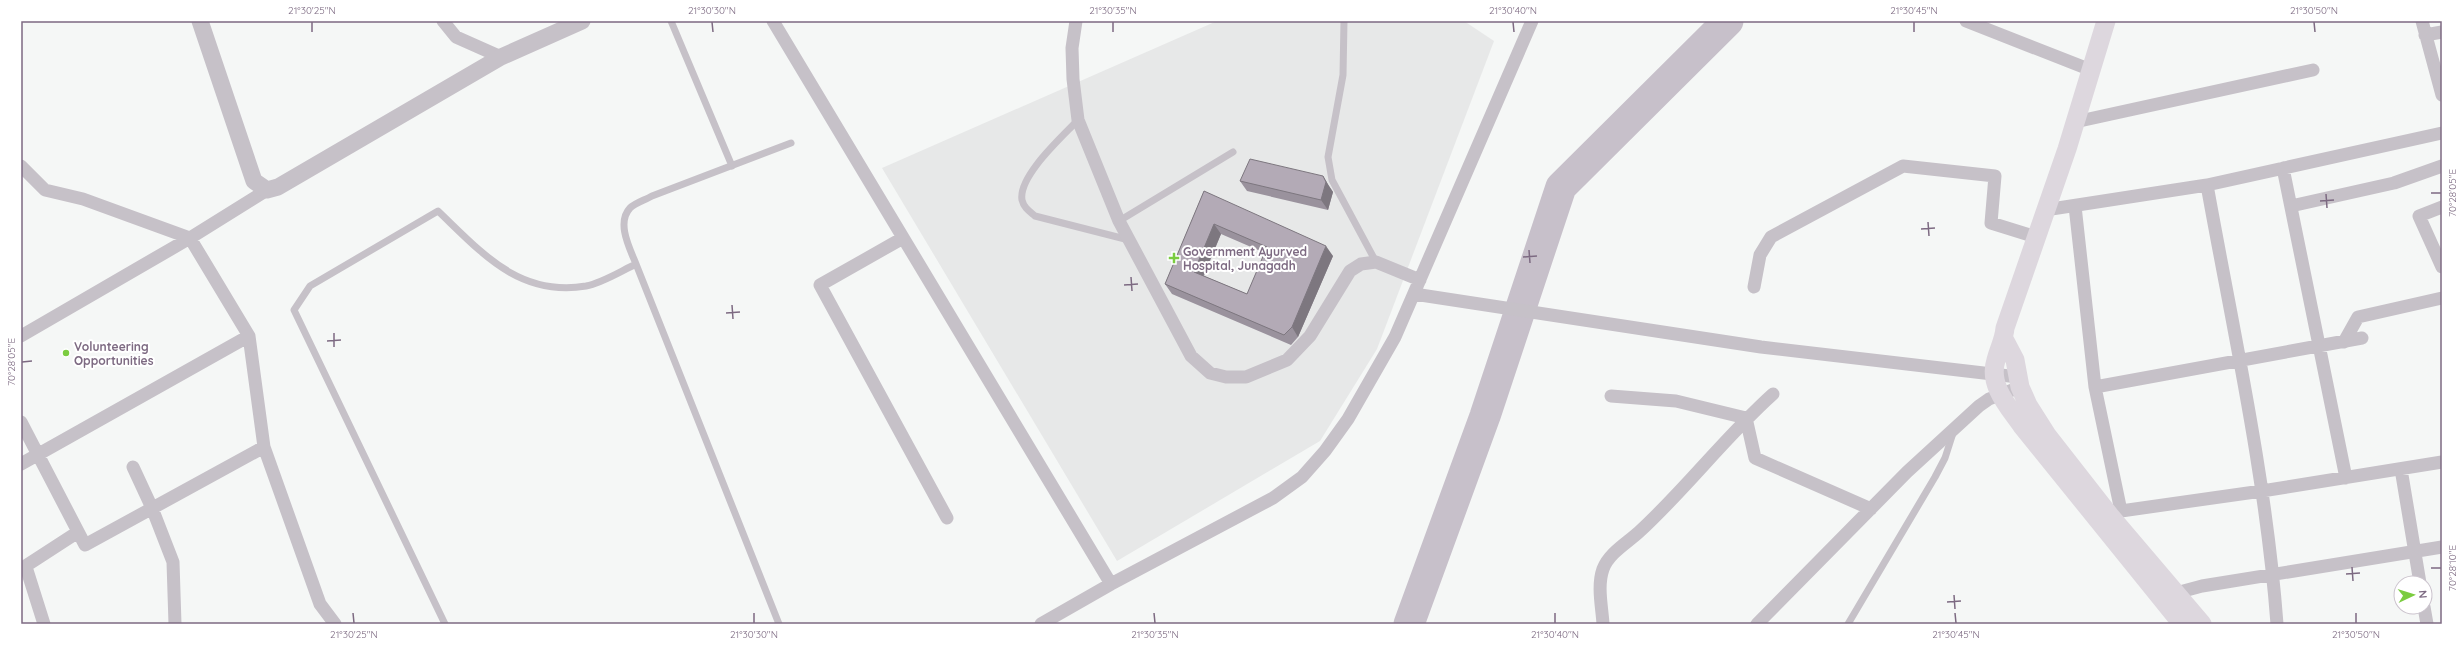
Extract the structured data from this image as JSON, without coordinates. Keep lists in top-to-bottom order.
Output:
{
  "places": {
    "health": ["Government Ayurved Hospital, Junagadh"],
    "other": ["Volunteering Opportunities"]
  },
  "north": "right",
  "coordinates": [
    "21°30'25\"N",
    "21°30'30\"N",
    "21°30'35\"N",
    "21°30'40\"N",
    "21°30'45\"N",
    "21°30'50\"N",
    "70°28'05\"E",
    "70°28'10\"E"
  ]
}
